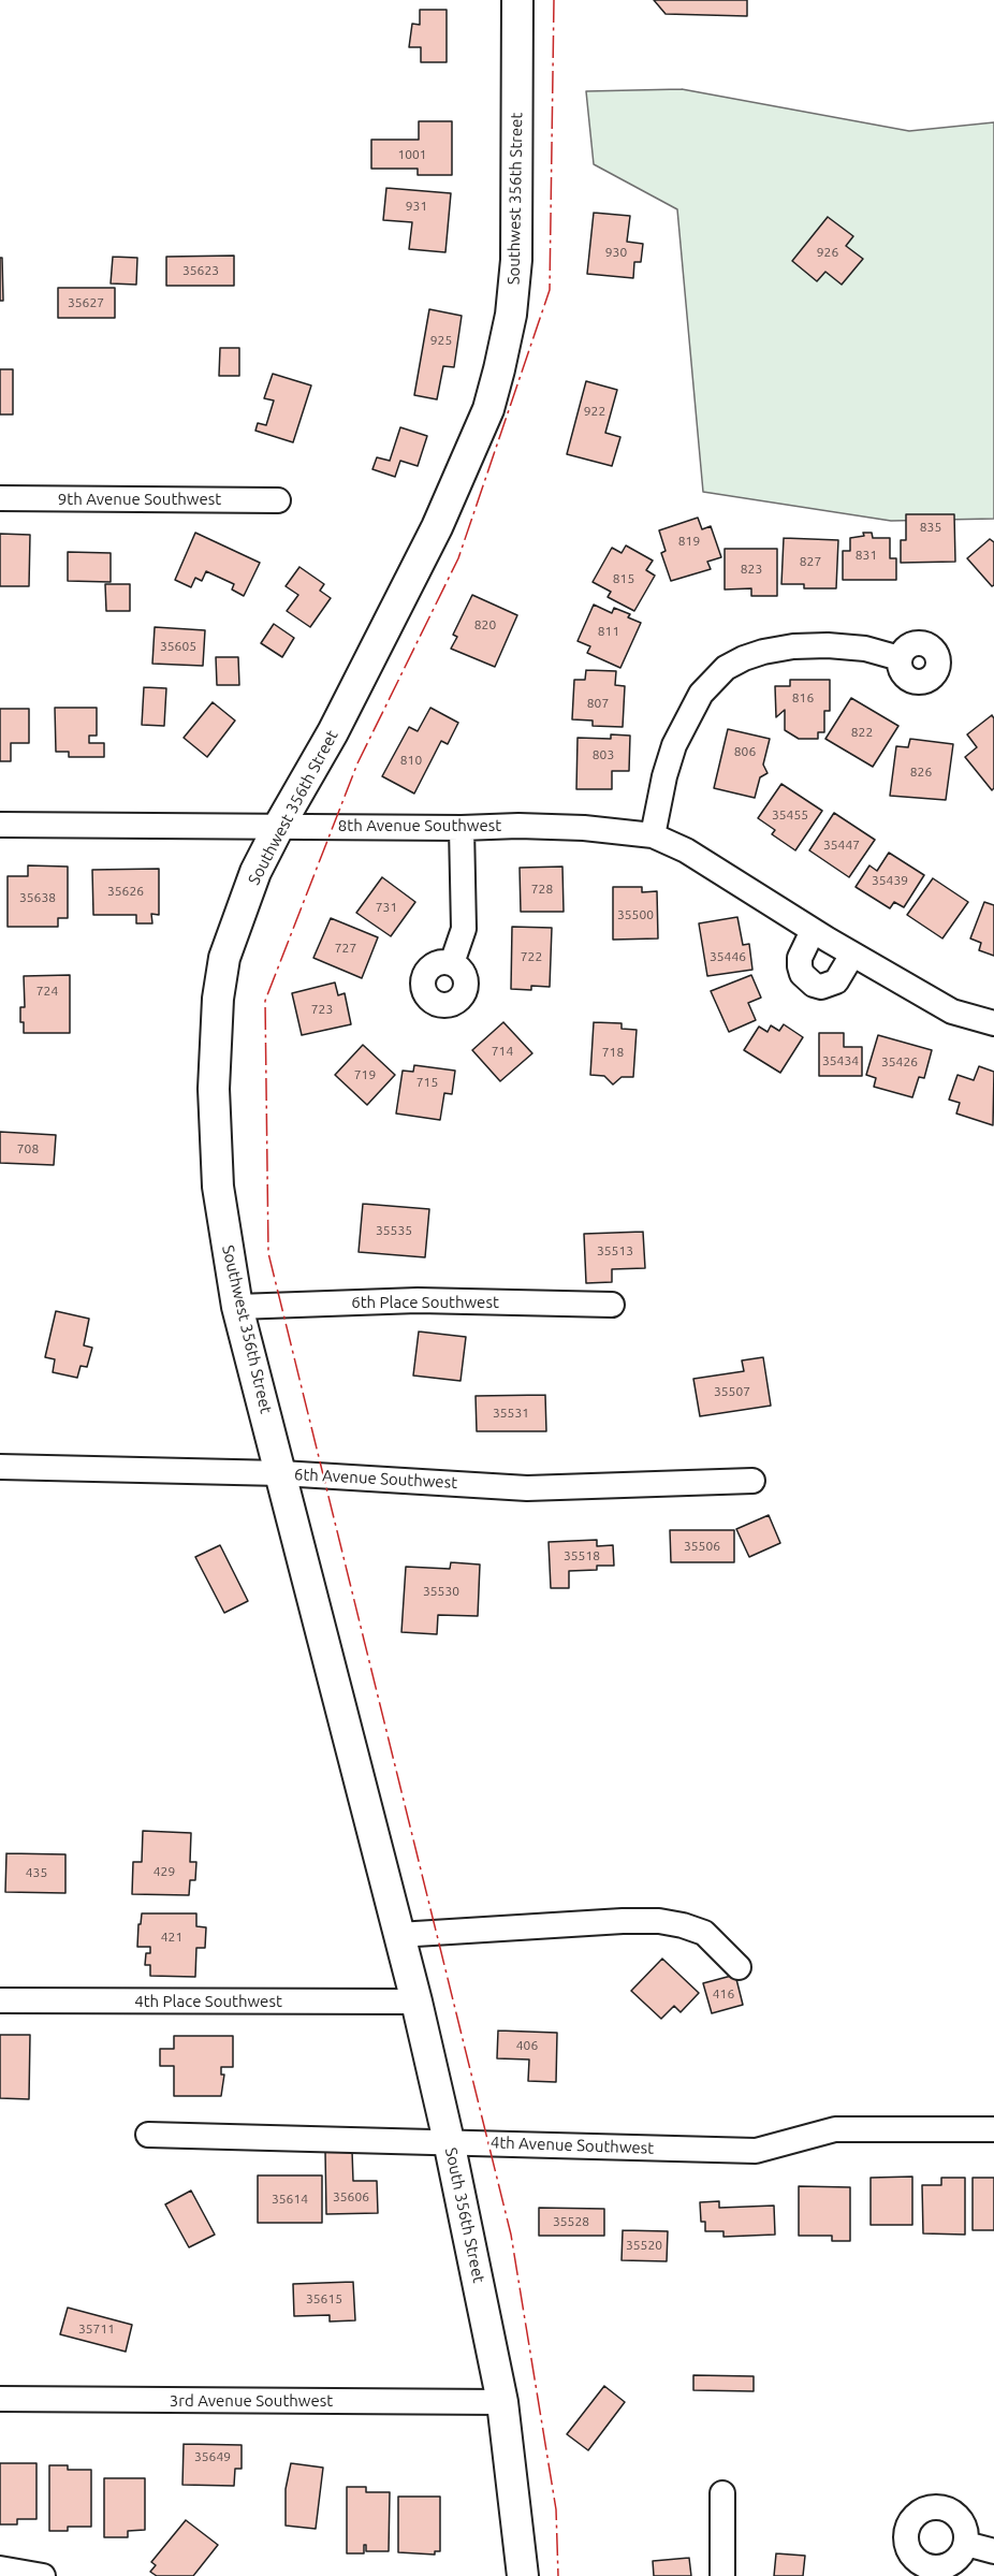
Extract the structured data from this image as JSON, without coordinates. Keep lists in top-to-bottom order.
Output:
{
  "streets": {
    "main road": ["Southwest 356th Street", "South 356th Street"],
    "street": [
      "9th Avenue Southwest",
      "8th Avenue Southwest",
      "6th Place Southwest",
      "6th Avenue Southwest",
      "4th Place Southwest",
      "4th Avenue Southwest",
      "3rd Avenue Southwest"
    ]
  },
  "crossings": [
    ["Southwest 356th Street", "8th Avenue Southwest"],
    ["Southwest 356th Street", "6th Place Southwest"],
    ["Southwest 356th Street", "6th Avenue Southwest"],
    ["Southwest 356th Street", "South 356th Street"],
    ["4th Place Southwest", "South 356th Street"],
    ["4th Avenue Southwest", "South 356th Street"],
    ["South 356th Street", "3rd Avenue Southwest"]
  ],
  "house_numbers": [
    "1001",
    "931",
    "930",
    "926",
    "35623",
    "35627",
    "925",
    "922",
    "835",
    "819",
    "831",
    "827",
    "823",
    "815",
    "820",
    "811",
    "35605",
    "816",
    "807",
    "822",
    "806",
    "803",
    "810",
    "826",
    "35455",
    "35447",
    "35439",
    "728",
    "35626",
    "35638",
    "731",
    "35500",
    "727",
    "722",
    "35446",
    "724",
    "723",
    "714",
    "718",
    "35434",
    "35426",
    "719",
    "715",
    "708",
    "35535",
    "35513",
    "35507",
    "35531",
    "35506",
    "35518",
    "35530",
    "429",
    "435",
    "421",
    "416",
    "406",
    "35606",
    "35614",
    "35528",
    "35520",
    "35615",
    "35711",
    "35649"
  ]
}
